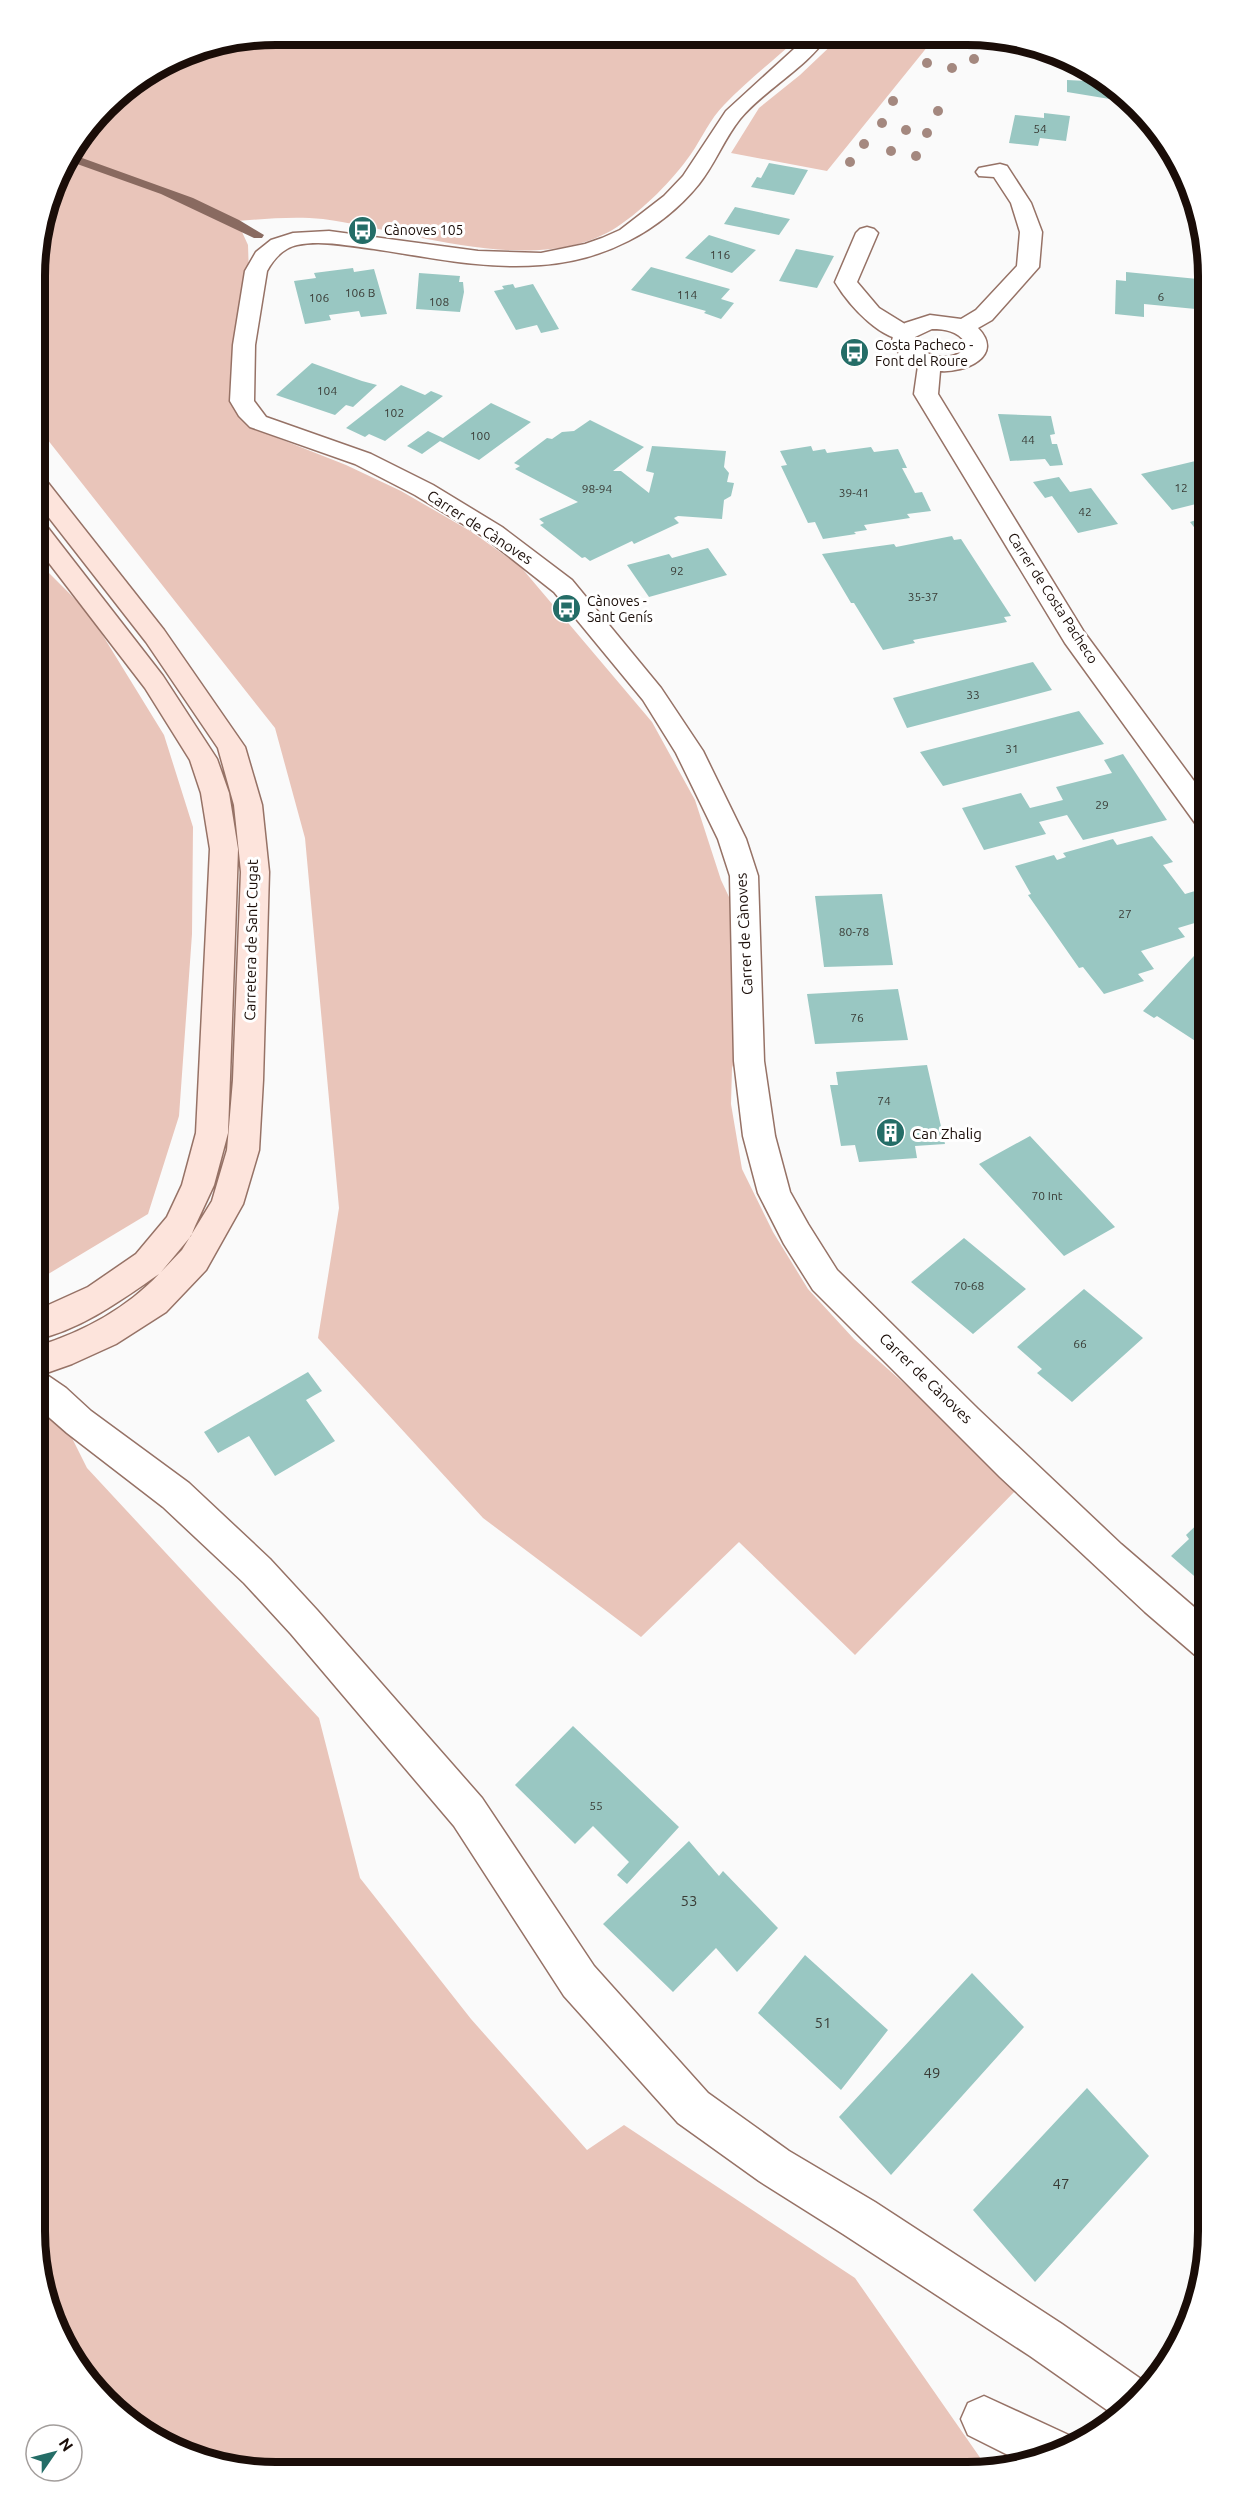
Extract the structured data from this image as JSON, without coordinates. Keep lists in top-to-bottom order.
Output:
{
  "streets": {
    "main road": ["Carretera de Sant Cugat"],
    "street": ["Carrer de Cànoves", "Carrer de Costa Pacheco"]
  },
  "places": {
    "bus stop": ["Cànoves 105", "Costa Pacheco - Font del Roure", "Cànoves - Sant Genís"],
    "building": ["Can Zhalig"]
  },
  "house_numbers": [
    "54",
    "116",
    "106 B",
    "114",
    "6",
    "106",
    "108",
    "104",
    "102",
    "100",
    "44",
    "12",
    "98-94",
    "39-41",
    "42",
    "92",
    "35-37",
    "33",
    "31",
    "29",
    "27",
    "80-78",
    "76",
    "74",
    "70 Int",
    "70-68",
    "66",
    "55",
    "53",
    "51",
    "49",
    "47"
  ],
  "north": "top right"
}
